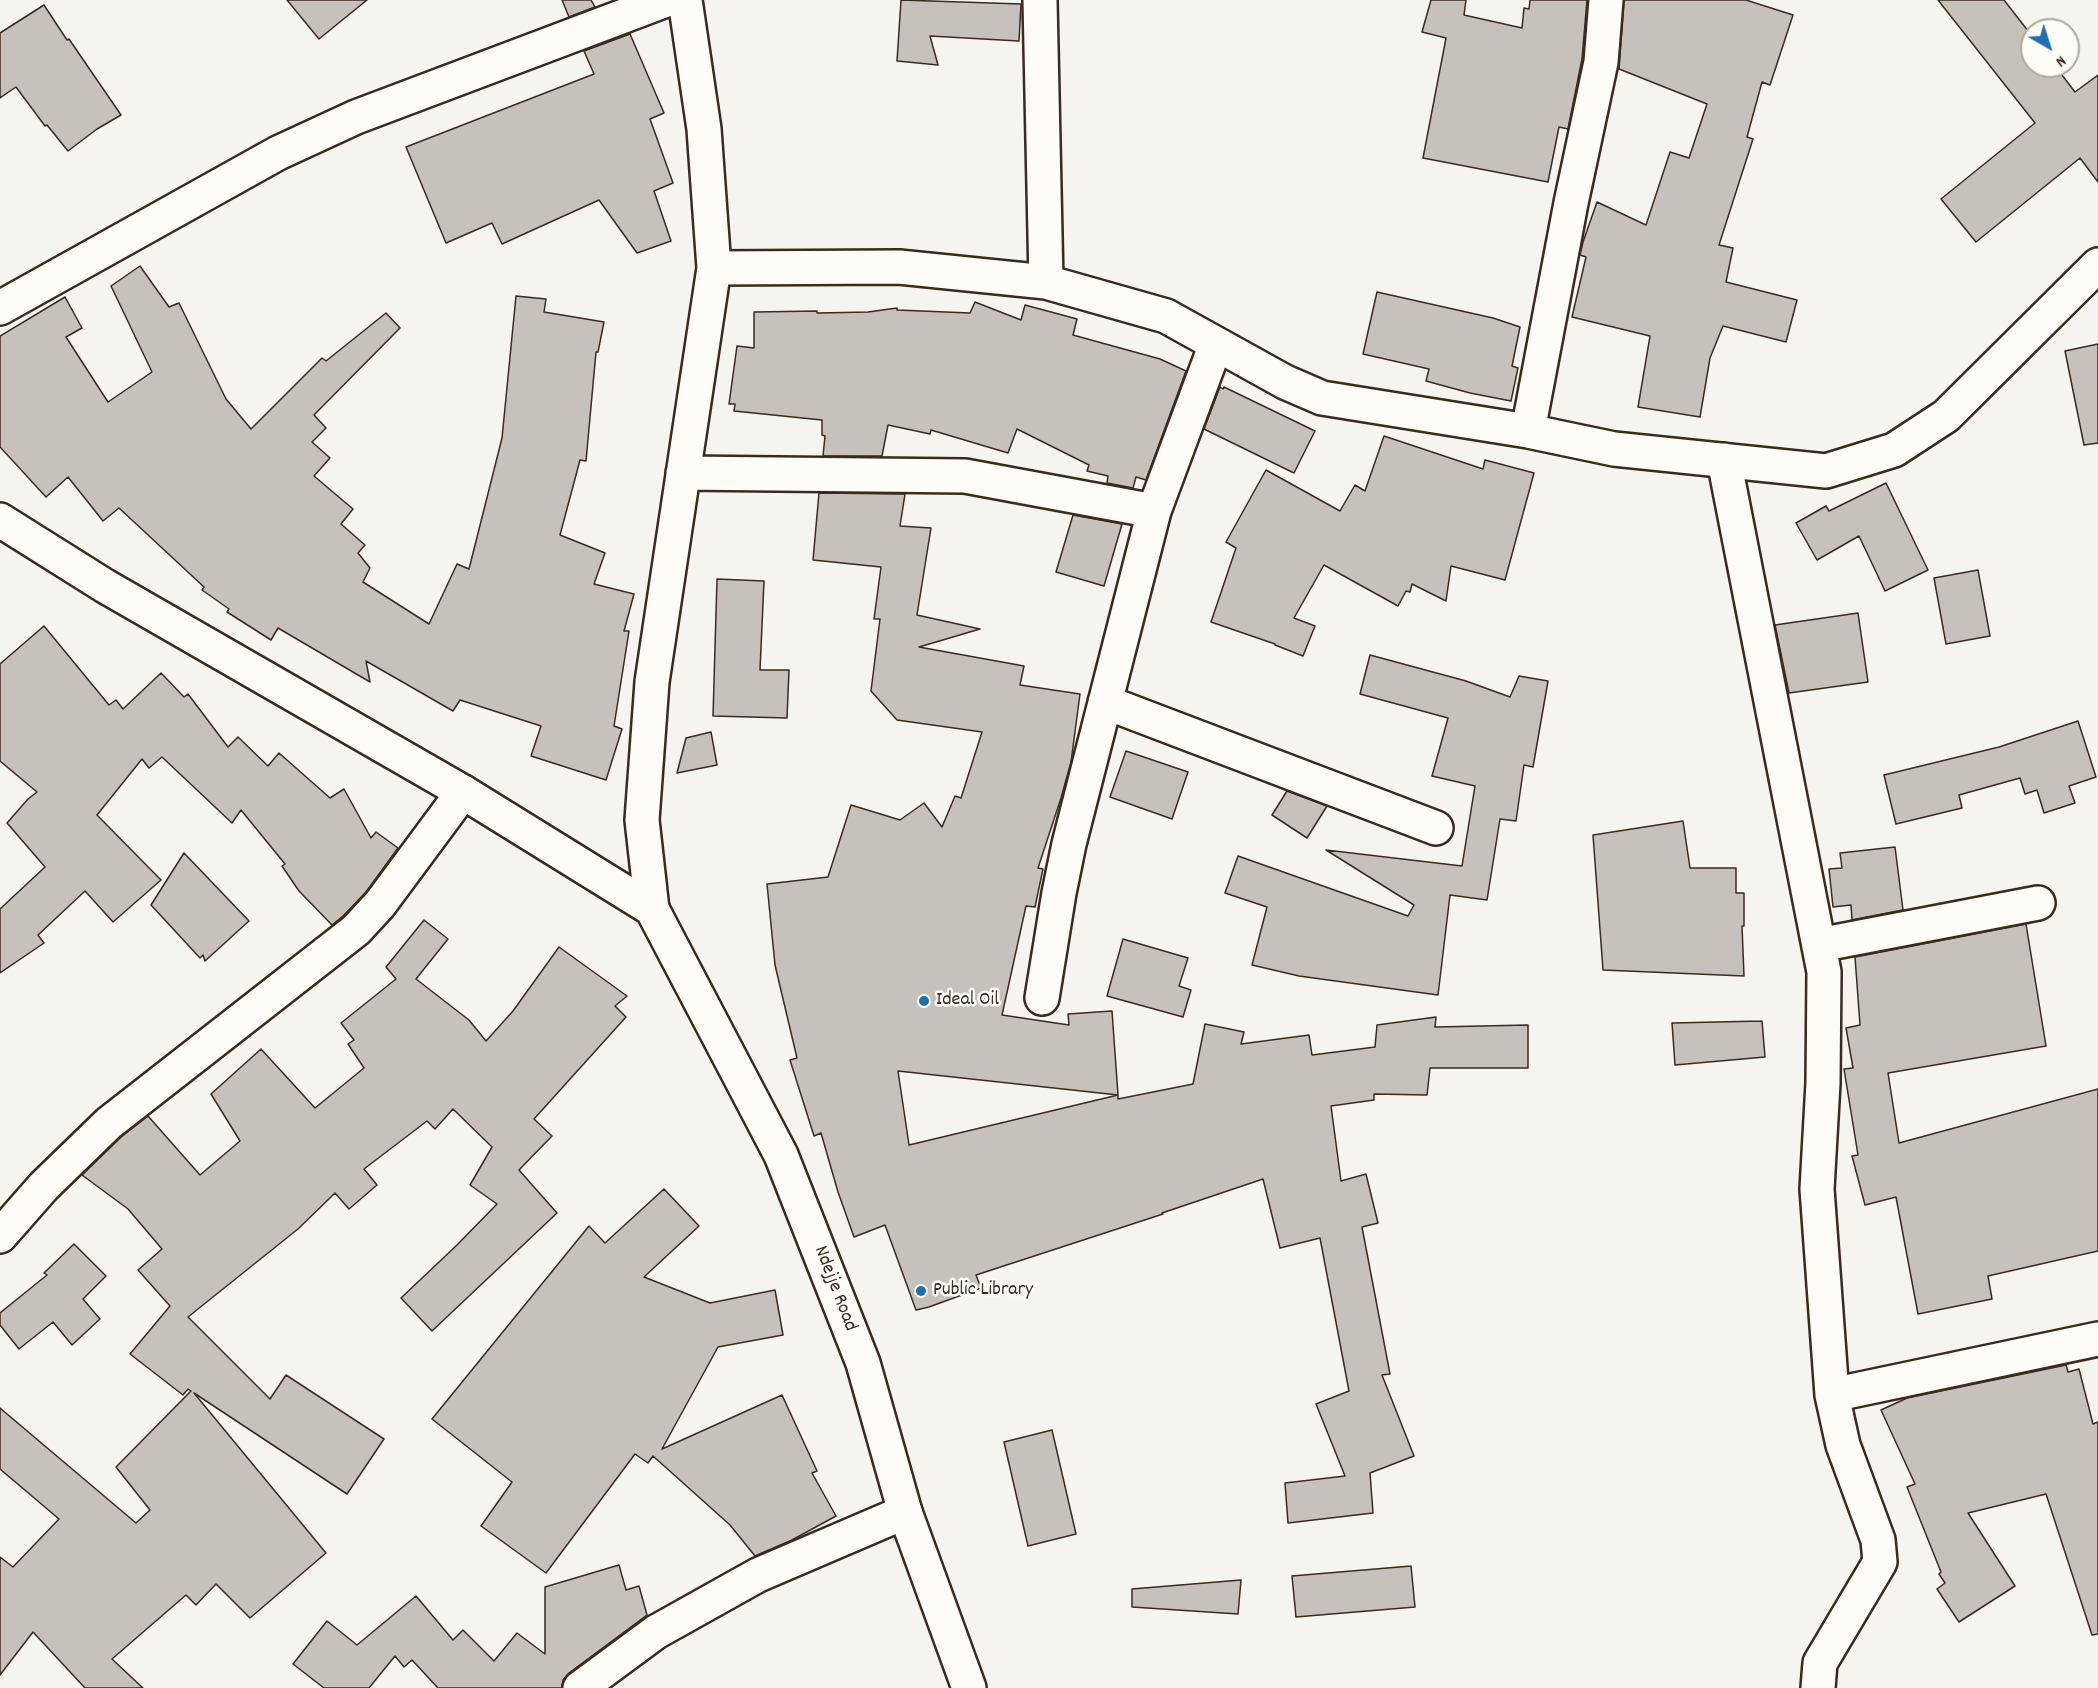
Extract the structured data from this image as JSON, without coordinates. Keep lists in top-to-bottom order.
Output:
{
  "streets": {
    "street": ["Ndejje Road"]
  },
  "places": ["Ideal Oil", "Public Library"],
  "north": "bottom right"
}
